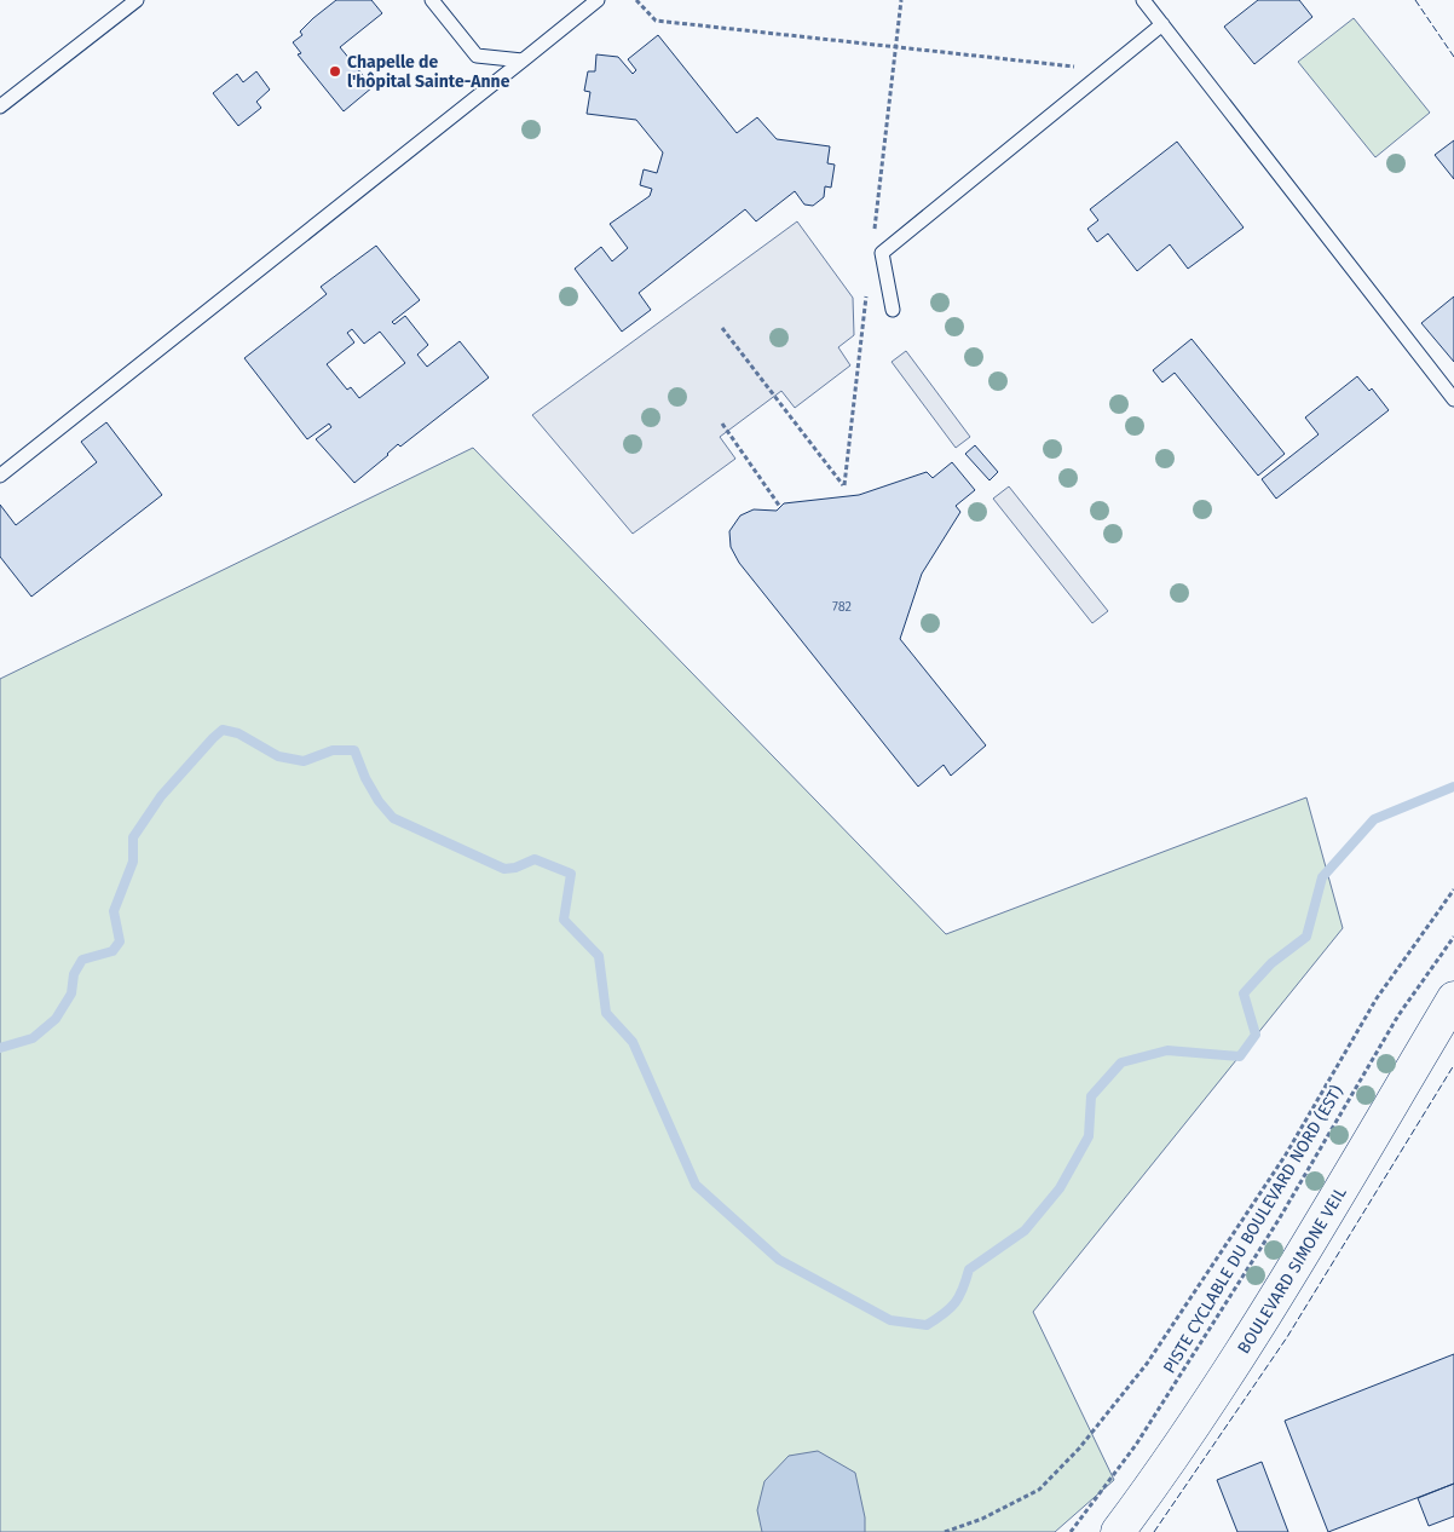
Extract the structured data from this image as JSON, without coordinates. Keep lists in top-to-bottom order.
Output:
{
  "streets": {
    "main road": ["BOULEVARD SIMONE VEIL"],
    "path": ["PISTE CYCLABLE DU BOULEVARD NORD (EST)"]
  },
  "places": ["Chapelle de l'hôpital Sainte-Anne"],
  "house_numbers": ["782"]
}
